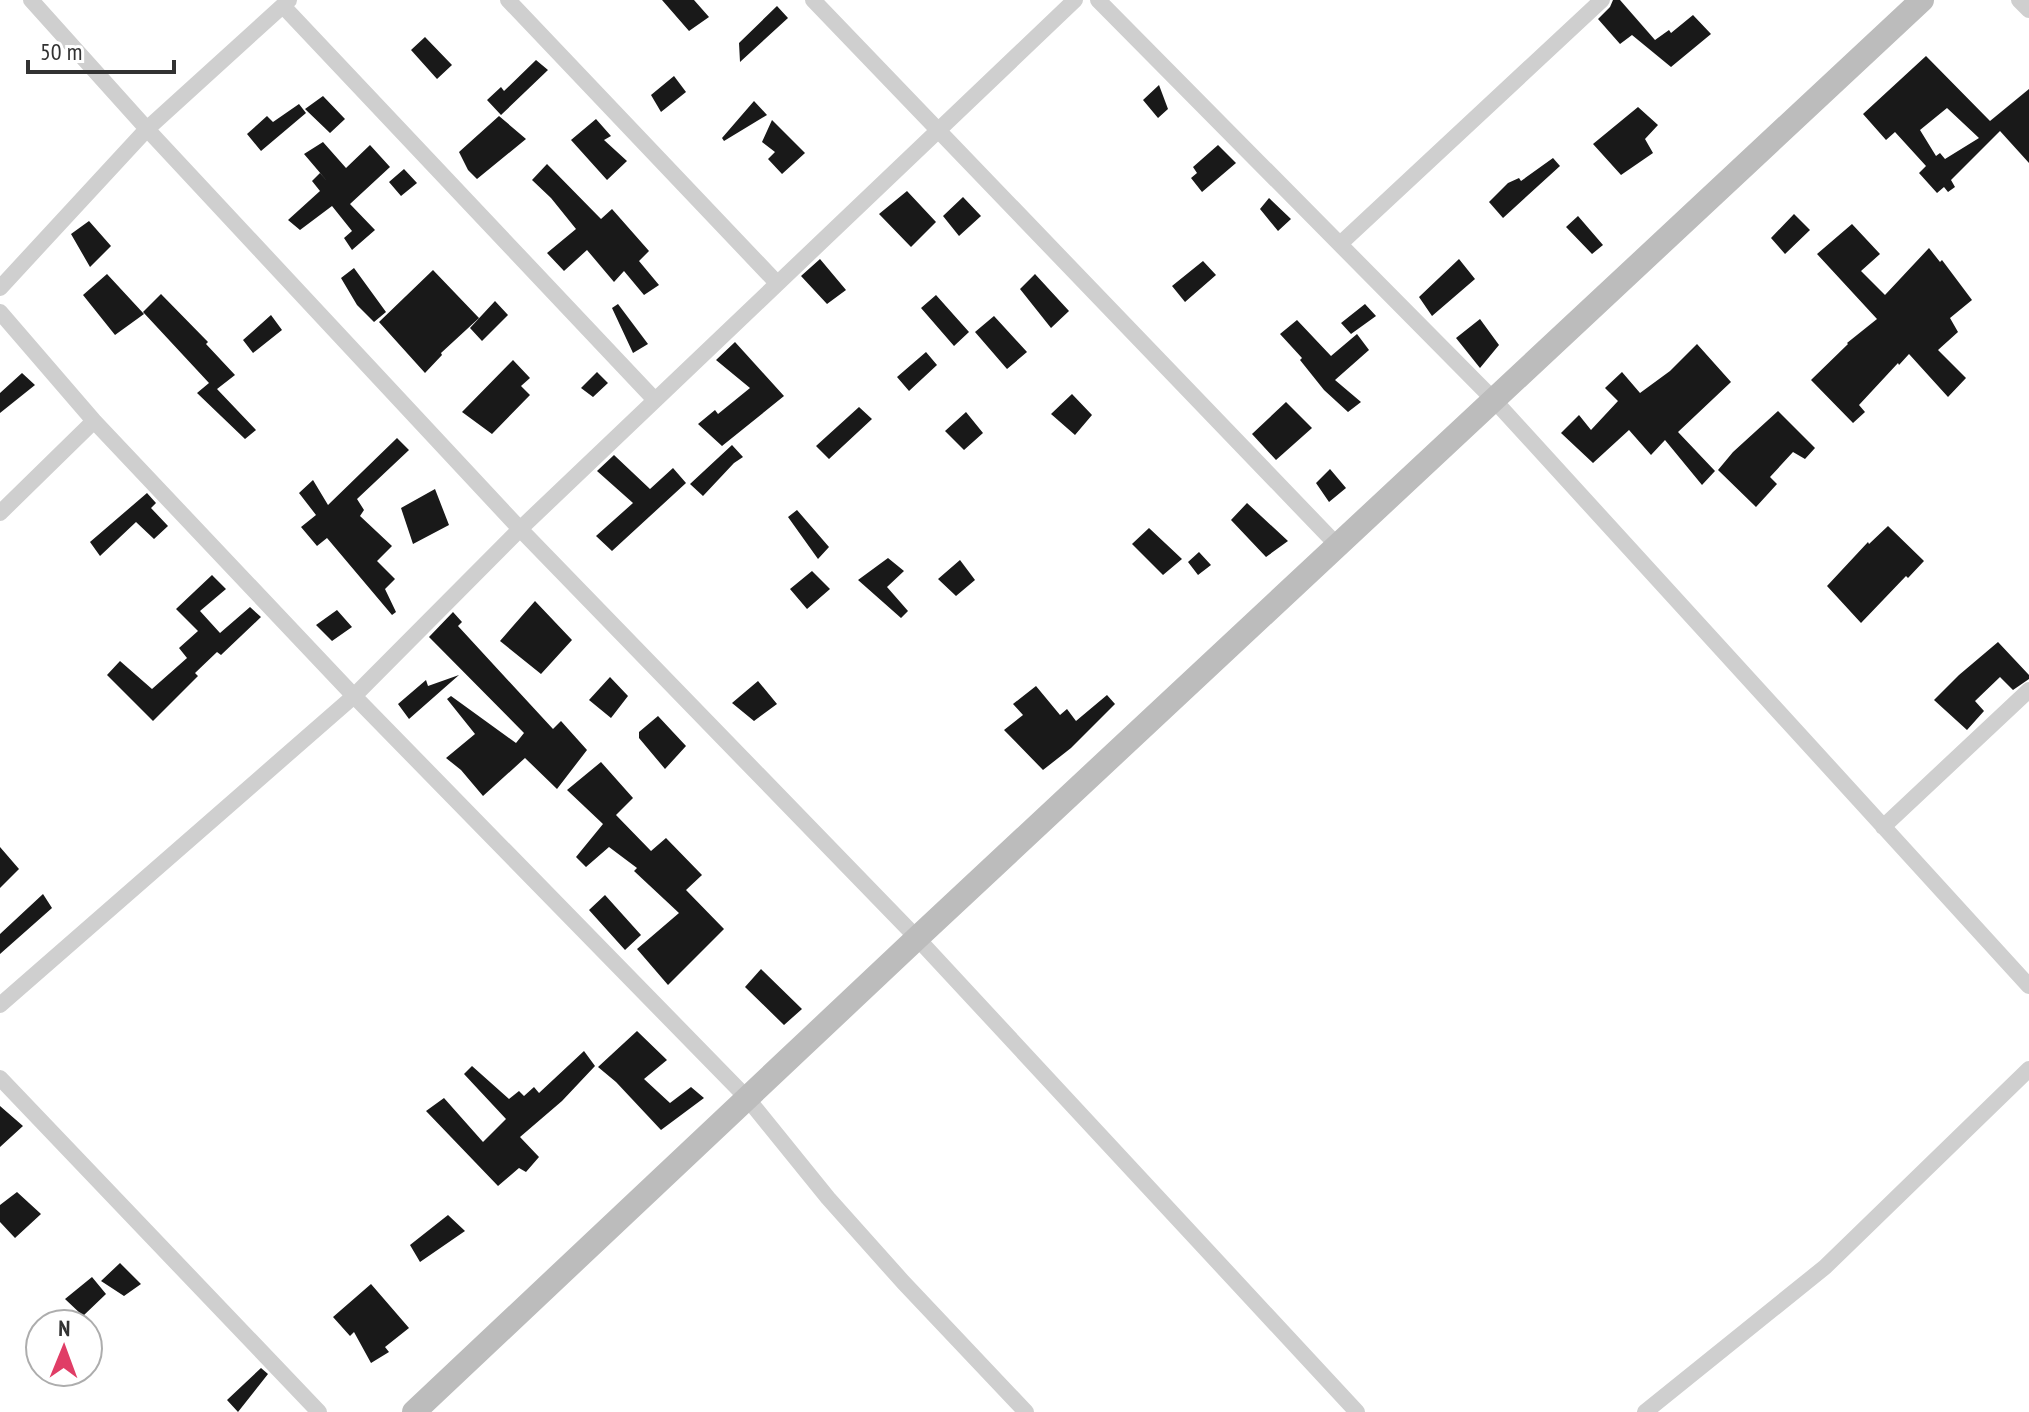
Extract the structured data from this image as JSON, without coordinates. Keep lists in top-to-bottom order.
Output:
{
  "scale_bar": "50 m",
  "north": "top"
}
